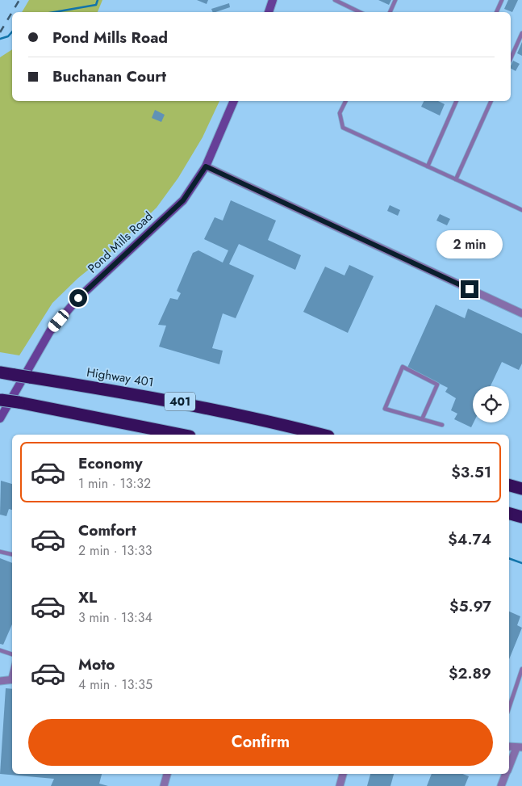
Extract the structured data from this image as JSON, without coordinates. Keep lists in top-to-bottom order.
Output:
{
  "streets": {
    "highway": ["Highway 401", "401"],
    "main road": ["Pond Mills Road"]
  },
  "page": {
    "banner": ["Pond Mills Road", "Buchanan Court"],
    "bubble": "2 min",
    "list": [
      {
        "name": "Economy",
        "note": "1 min · 13:32",
        "value": "$3.51"
      },
      {
        "name": "Comfort",
        "note": "2 min · 13:33",
        "value": "$4.74"
      },
      {
        "name": "XL",
        "note": "3 min · 13:34",
        "value": "$5.97"
      },
      {
        "name": "Moto",
        "note": "4 min · 13:35",
        "value": "$2.89"
      }
    ],
    "buttons": "Confirm"
  }
}
